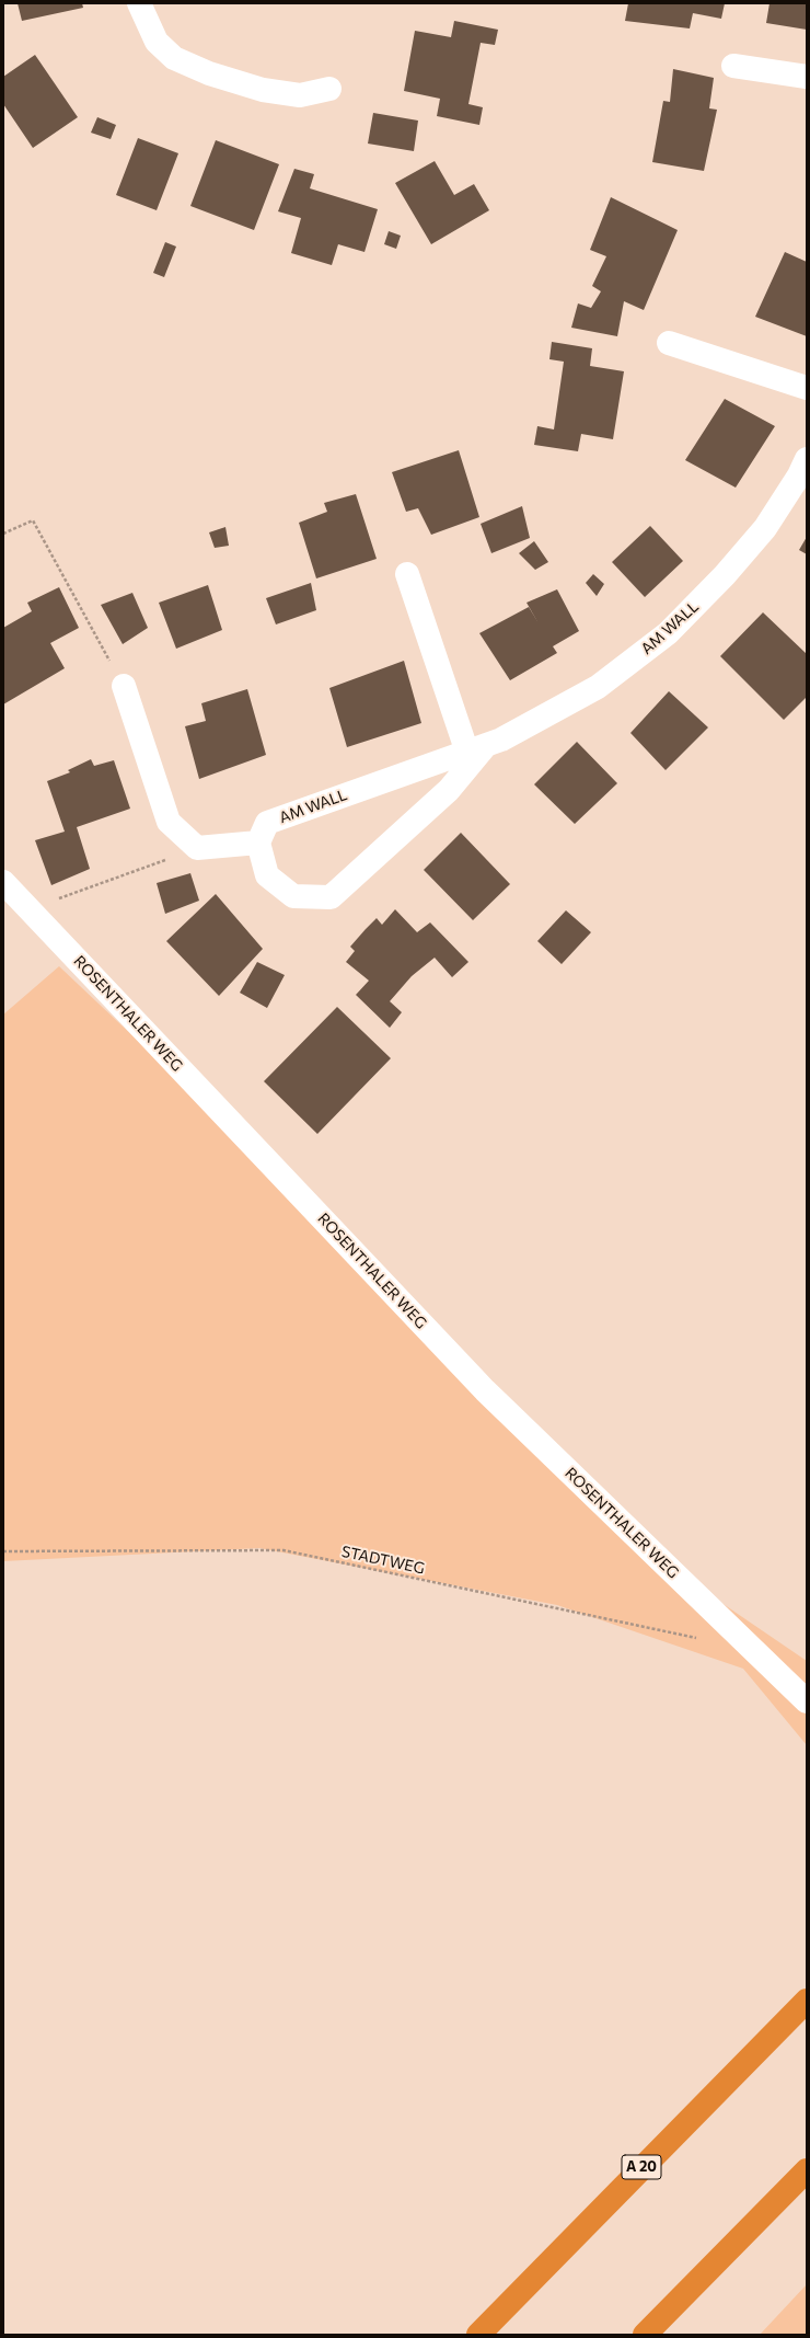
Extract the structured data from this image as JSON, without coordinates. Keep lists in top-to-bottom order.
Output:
{
  "streets": {
    "highway": ["A 20"],
    "street": ["AM WALL", "ROSENTHALER WEG"],
    "path": ["STADTWEG"]
  }
}
